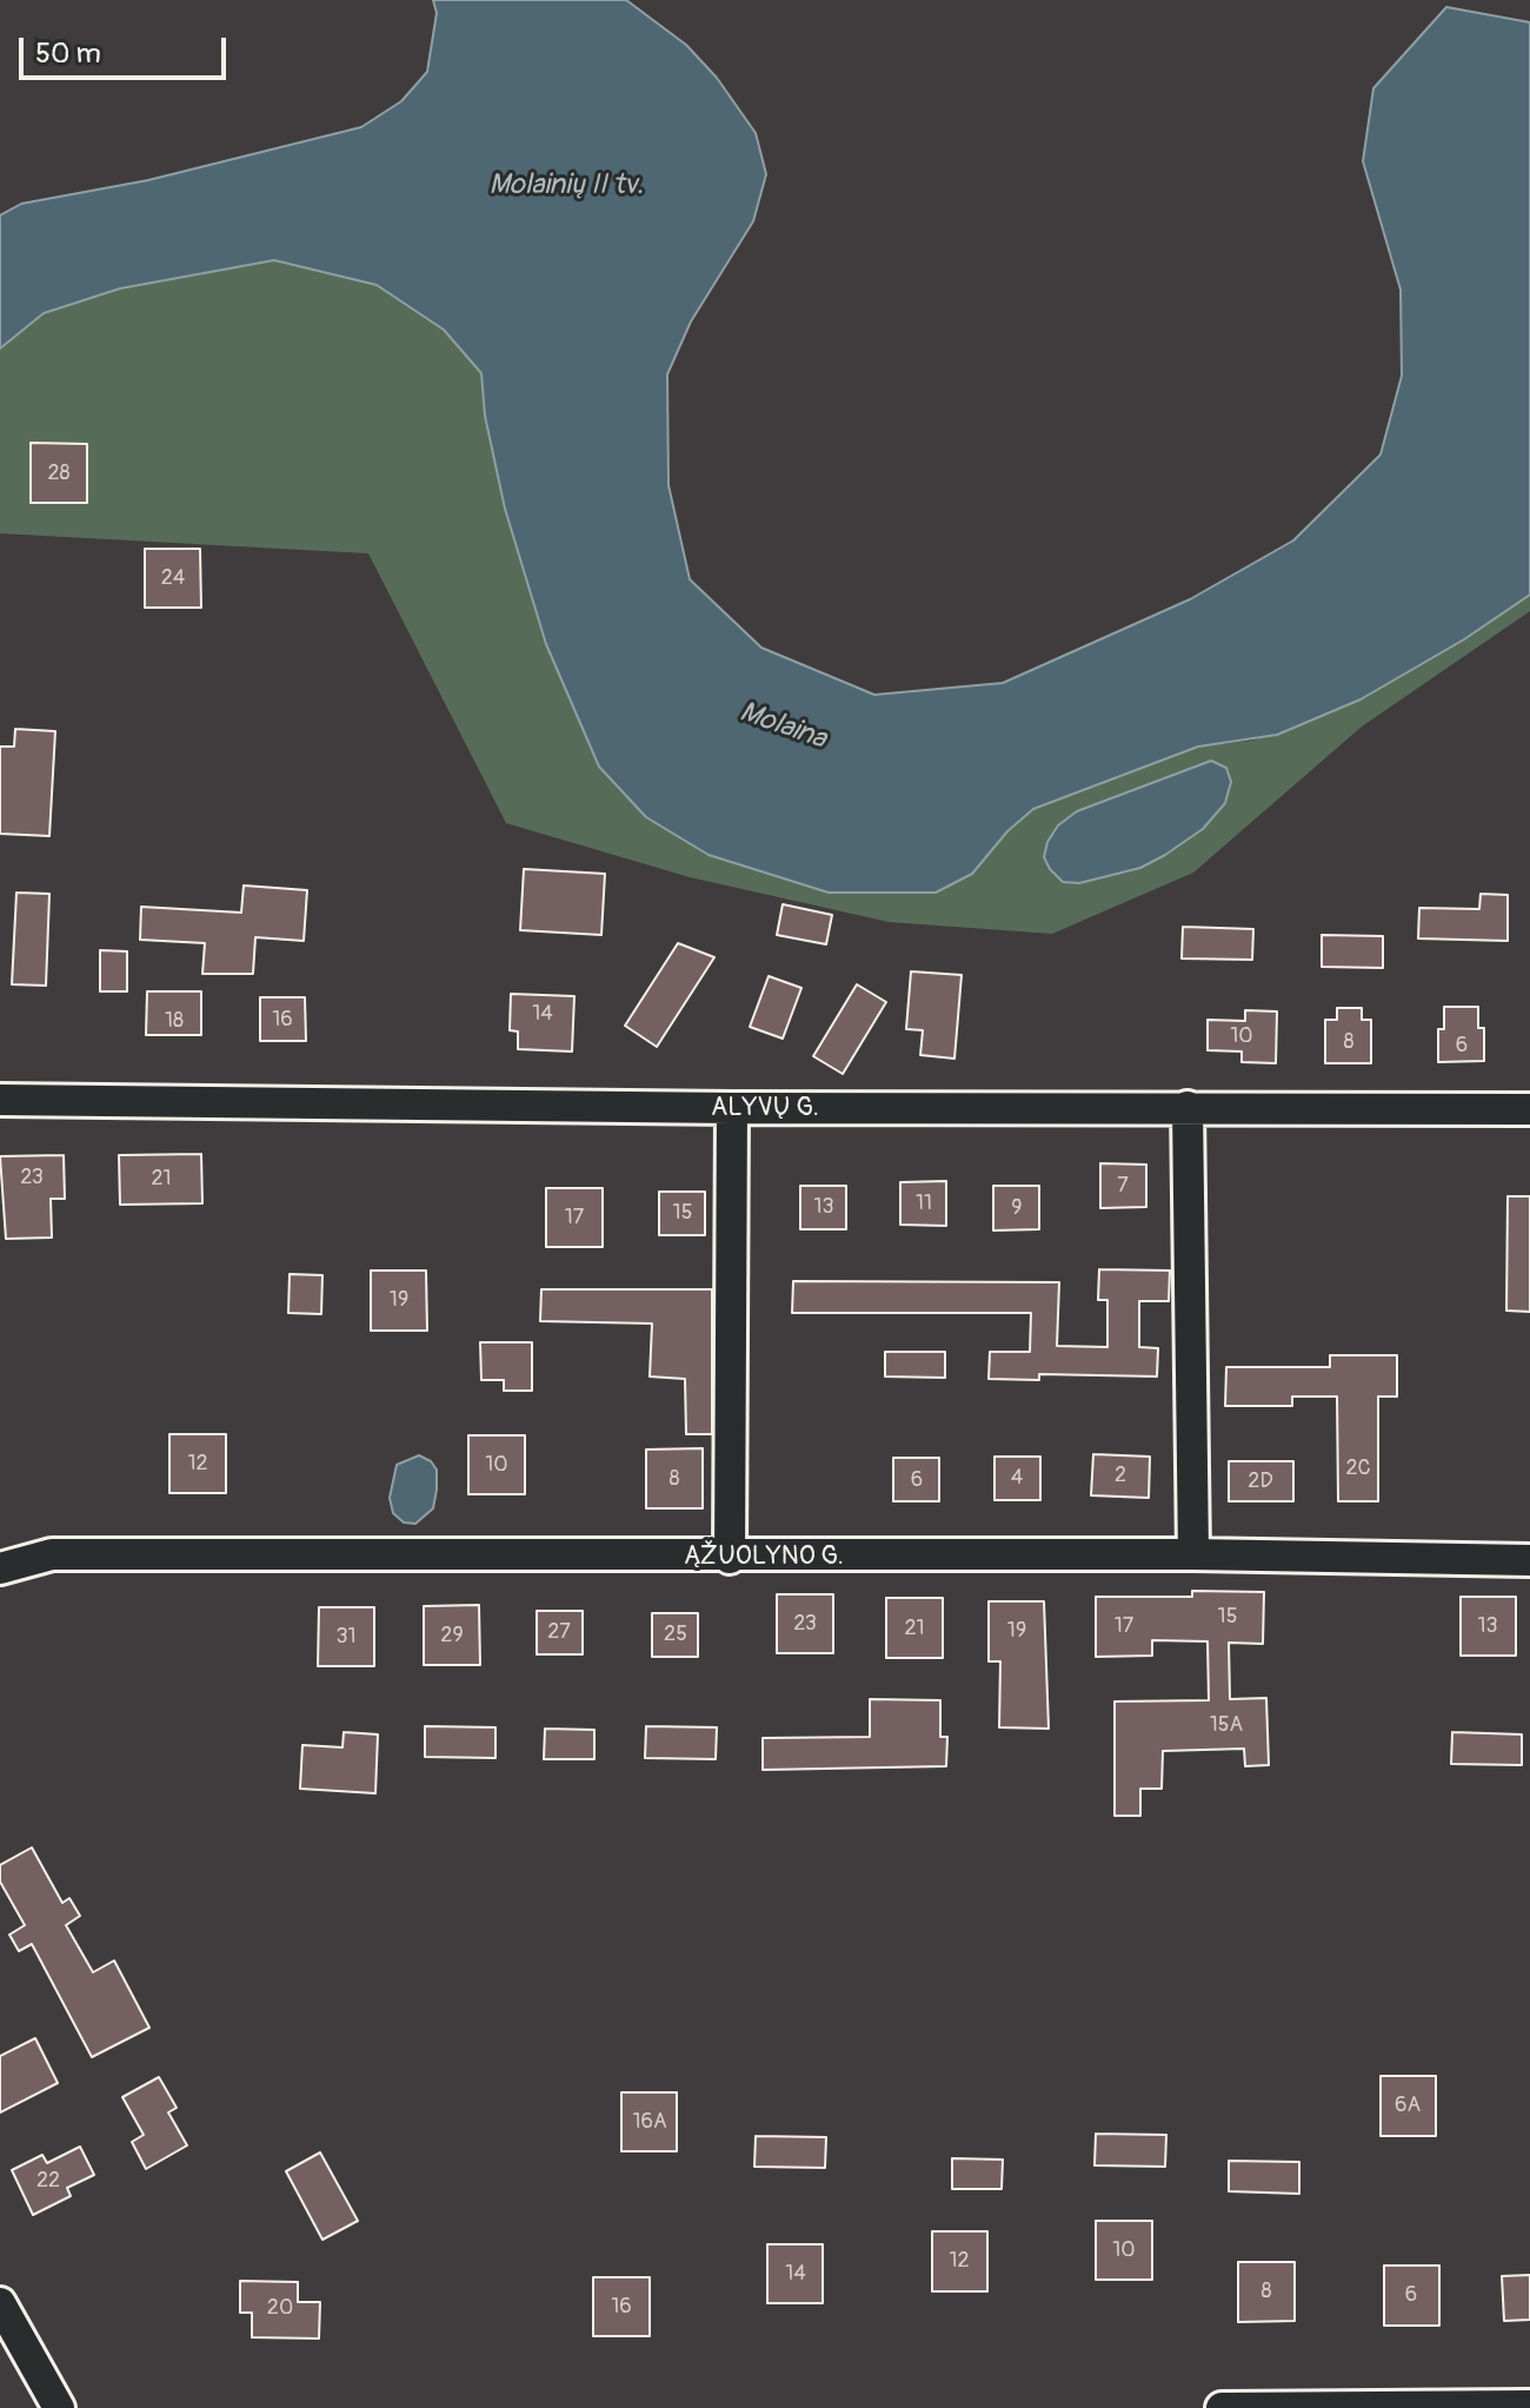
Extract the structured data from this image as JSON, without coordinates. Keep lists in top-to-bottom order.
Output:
{
  "streets": {
    "street": ["ALYVŲ G.", "ĄŽUOLYNO G."]
  },
  "water": ["Molainių II tv.", "Molaina"],
  "house_numbers": [
    "28",
    "24",
    "14",
    "16",
    "18",
    "10",
    "8",
    "6",
    "23",
    "21",
    "7",
    "11",
    "13",
    "9",
    "15",
    "17",
    "19",
    "12",
    "10",
    "2C",
    "2",
    "4",
    "8",
    "6",
    "2D",
    "15",
    "23",
    "17",
    "13",
    "21",
    "19",
    "27",
    "25",
    "29",
    "31",
    "15A",
    "6A",
    "16A",
    "22",
    "10",
    "12",
    "14",
    "8",
    "6",
    "16",
    "20"
  ],
  "scale_bar": "50 m"
}
